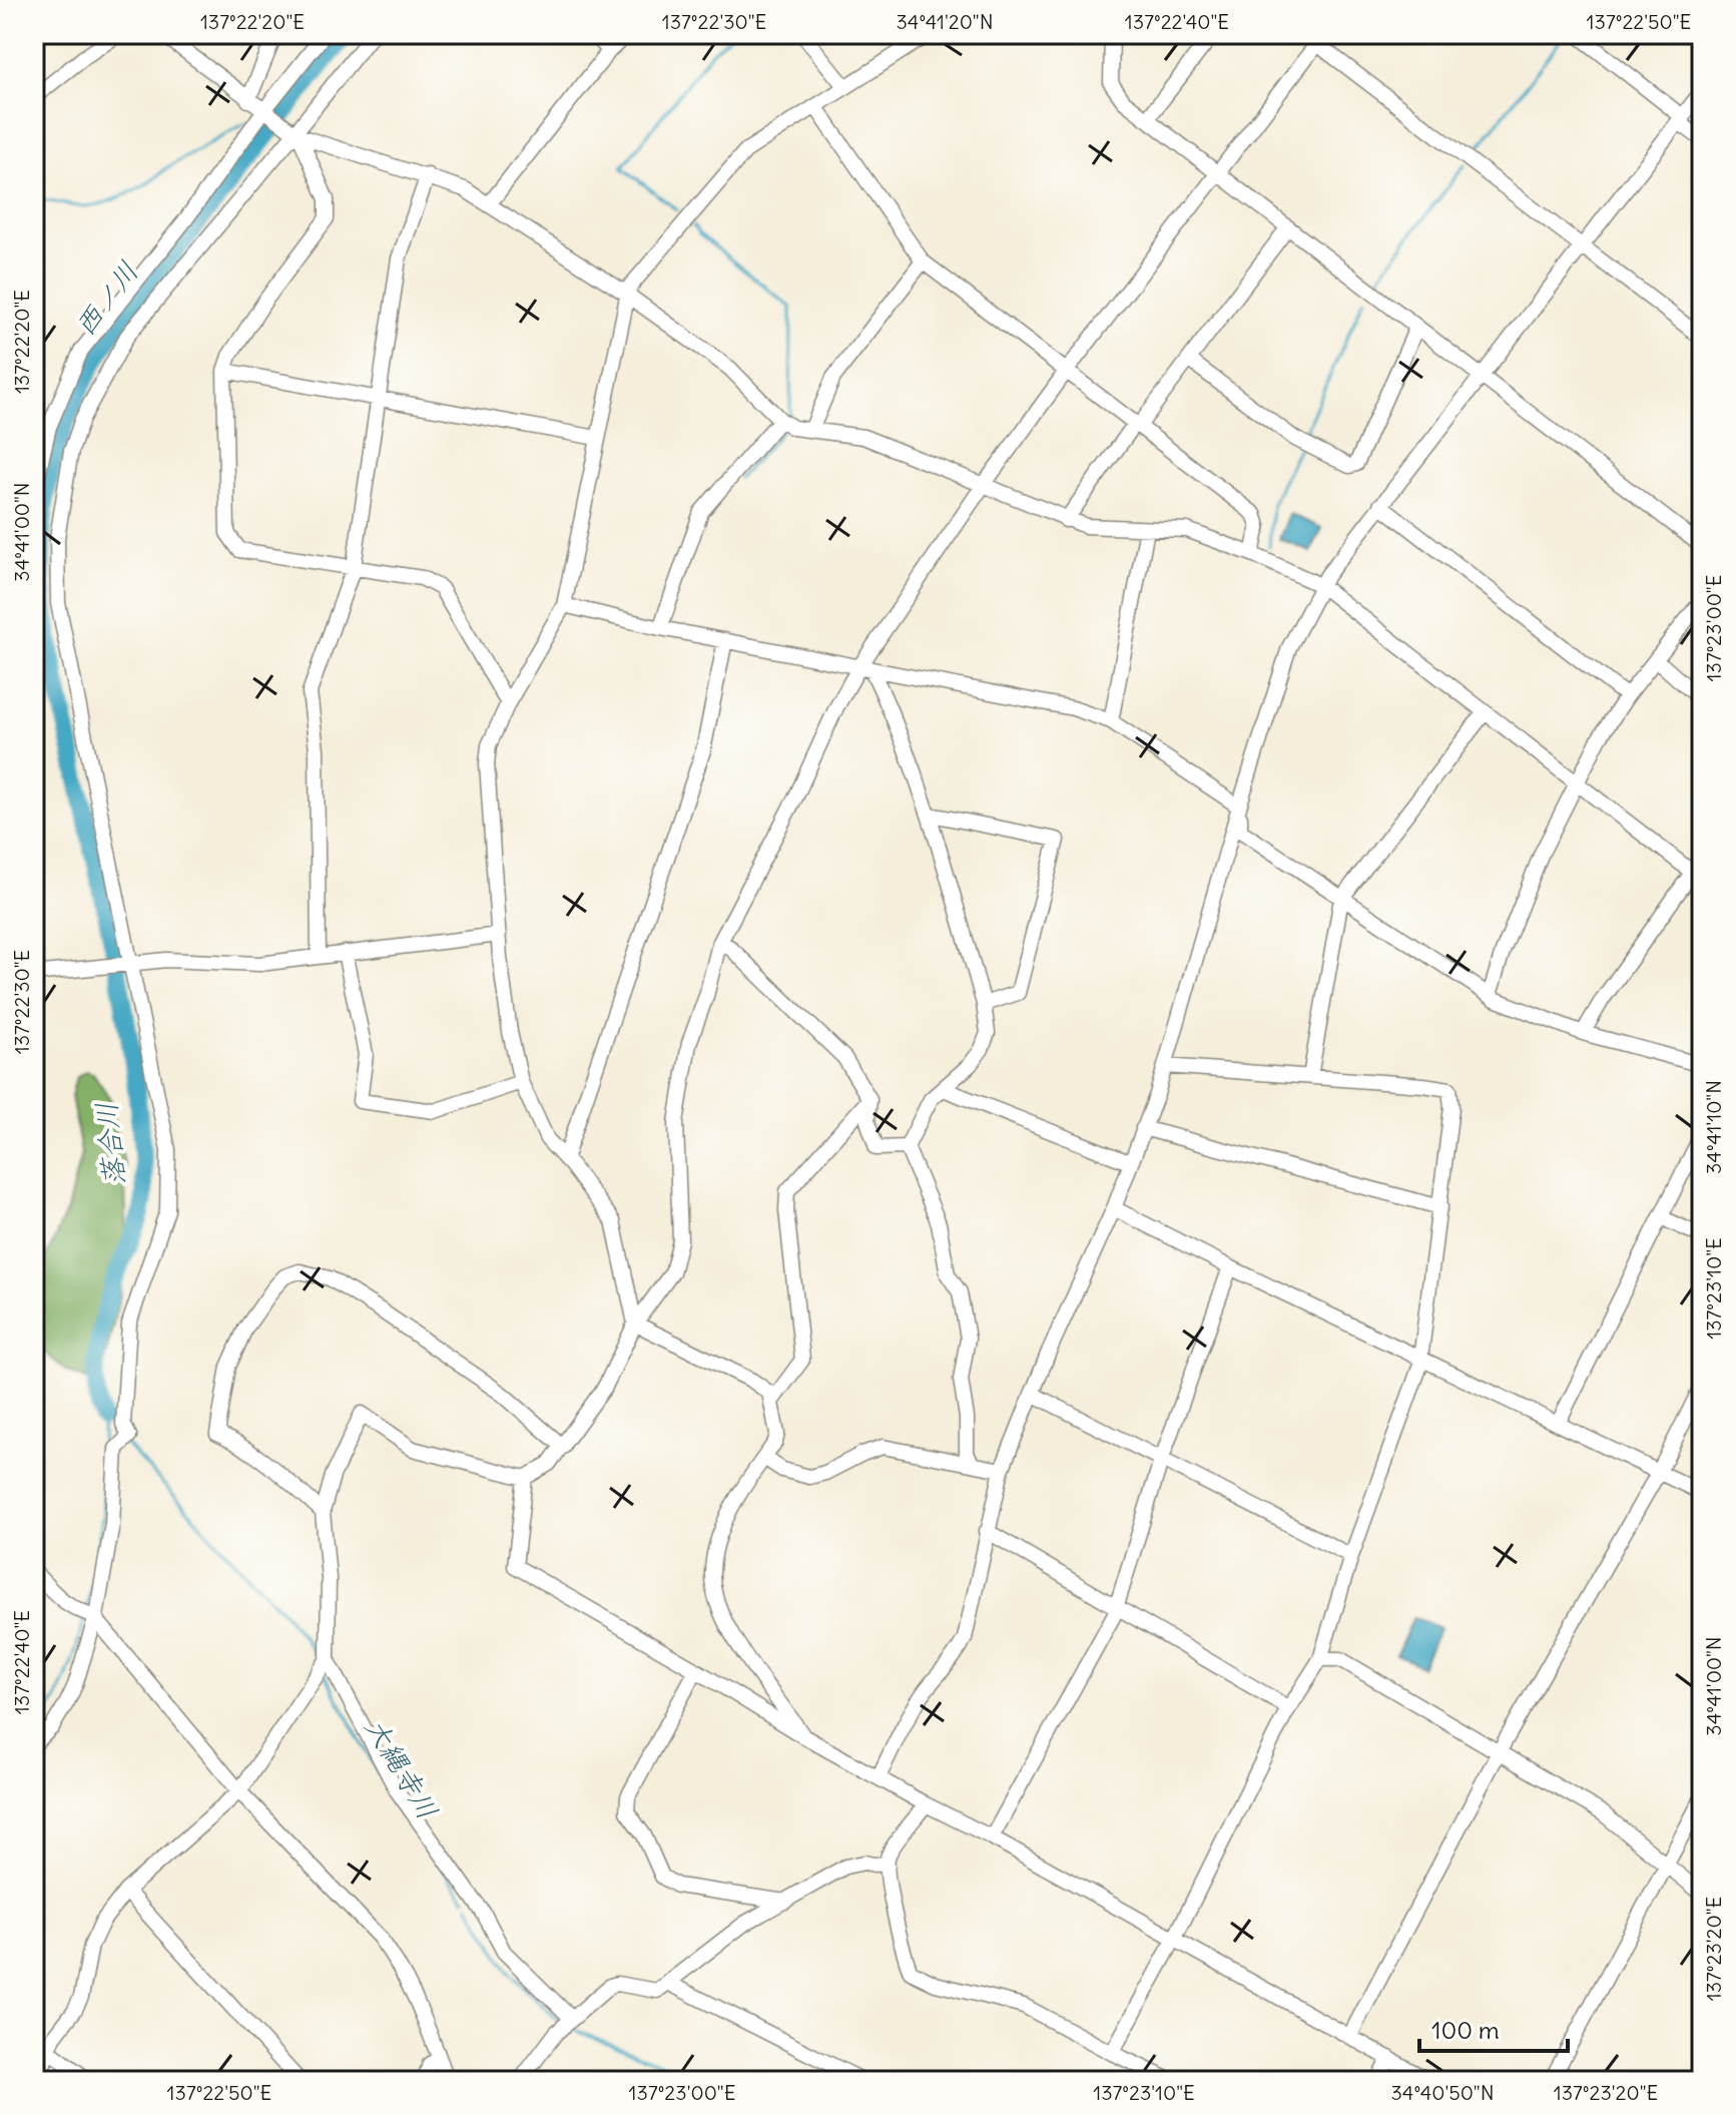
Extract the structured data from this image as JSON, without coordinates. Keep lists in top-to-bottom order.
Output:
{
  "water": ["西ノ川", "落合川", "大縄寺川"],
  "scale_bar": "100 m",
  "coordinates": [
    "137°22'20\"E",
    "137°22'30\"E",
    "34°41'20\"N",
    "137°22'40\"E",
    "137°22'50\"E",
    "34°41'00\"N",
    "137°23'00\"E",
    "34°41'10\"N",
    "137°23'10\"E",
    "137°23'20\"E",
    "34°40'50\"N"
  ]
}
